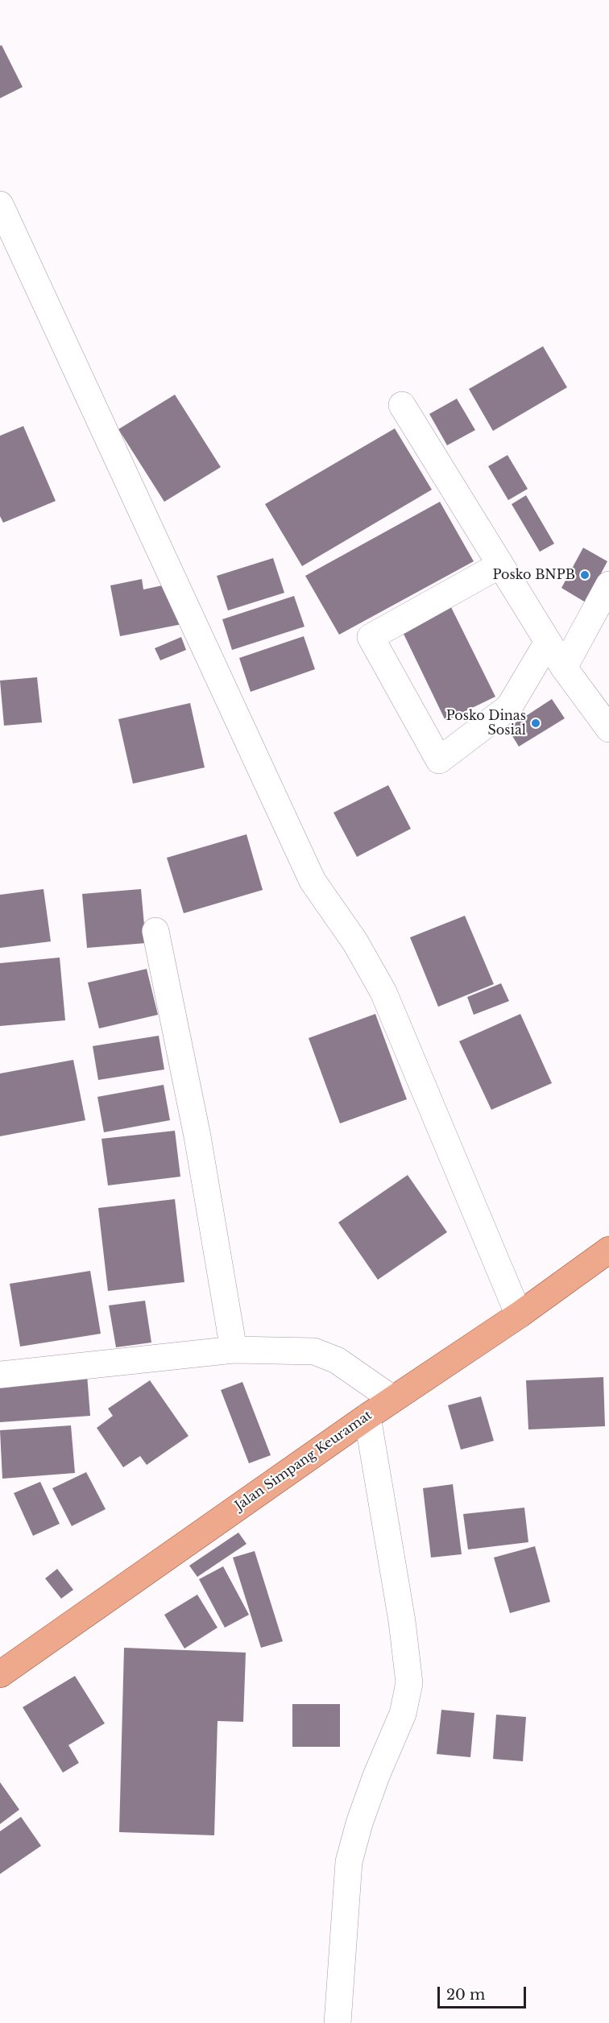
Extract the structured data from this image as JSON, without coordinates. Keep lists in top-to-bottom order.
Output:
{
  "streets": {
    "main road": ["Jalan Simpang Keuramat"]
  },
  "places": ["Posko BNPB", "Posko Dinas Sosial"],
  "scale_bar": "20 m"
}
